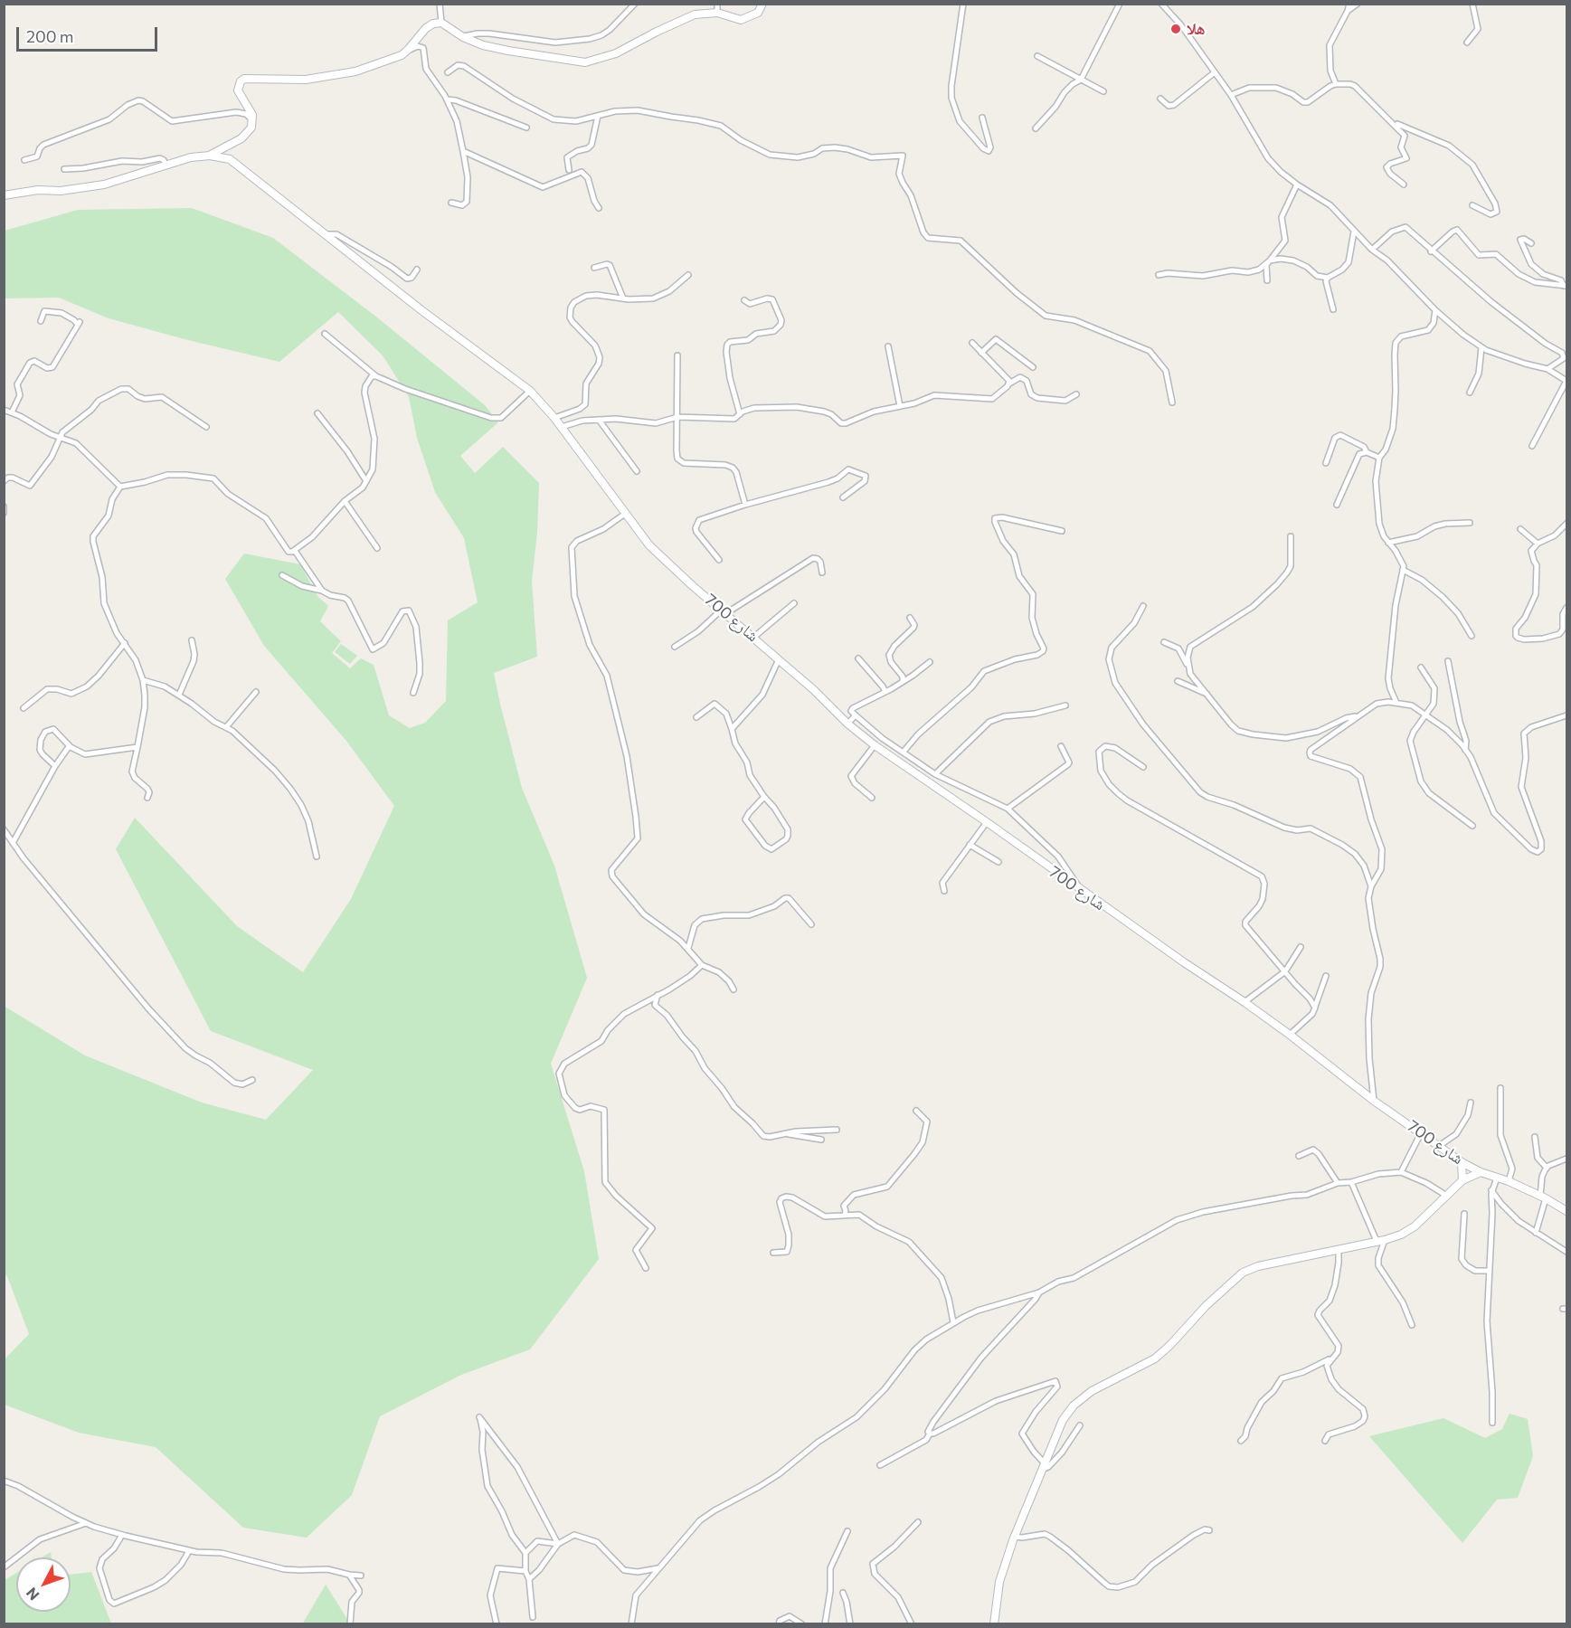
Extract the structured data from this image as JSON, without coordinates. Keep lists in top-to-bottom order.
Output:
{
  "streets": {
    "main road": ["شارع 700"]
  },
  "places": ["هلا"],
  "scale_bar": "200 m",
  "north": "bottom left"
}
